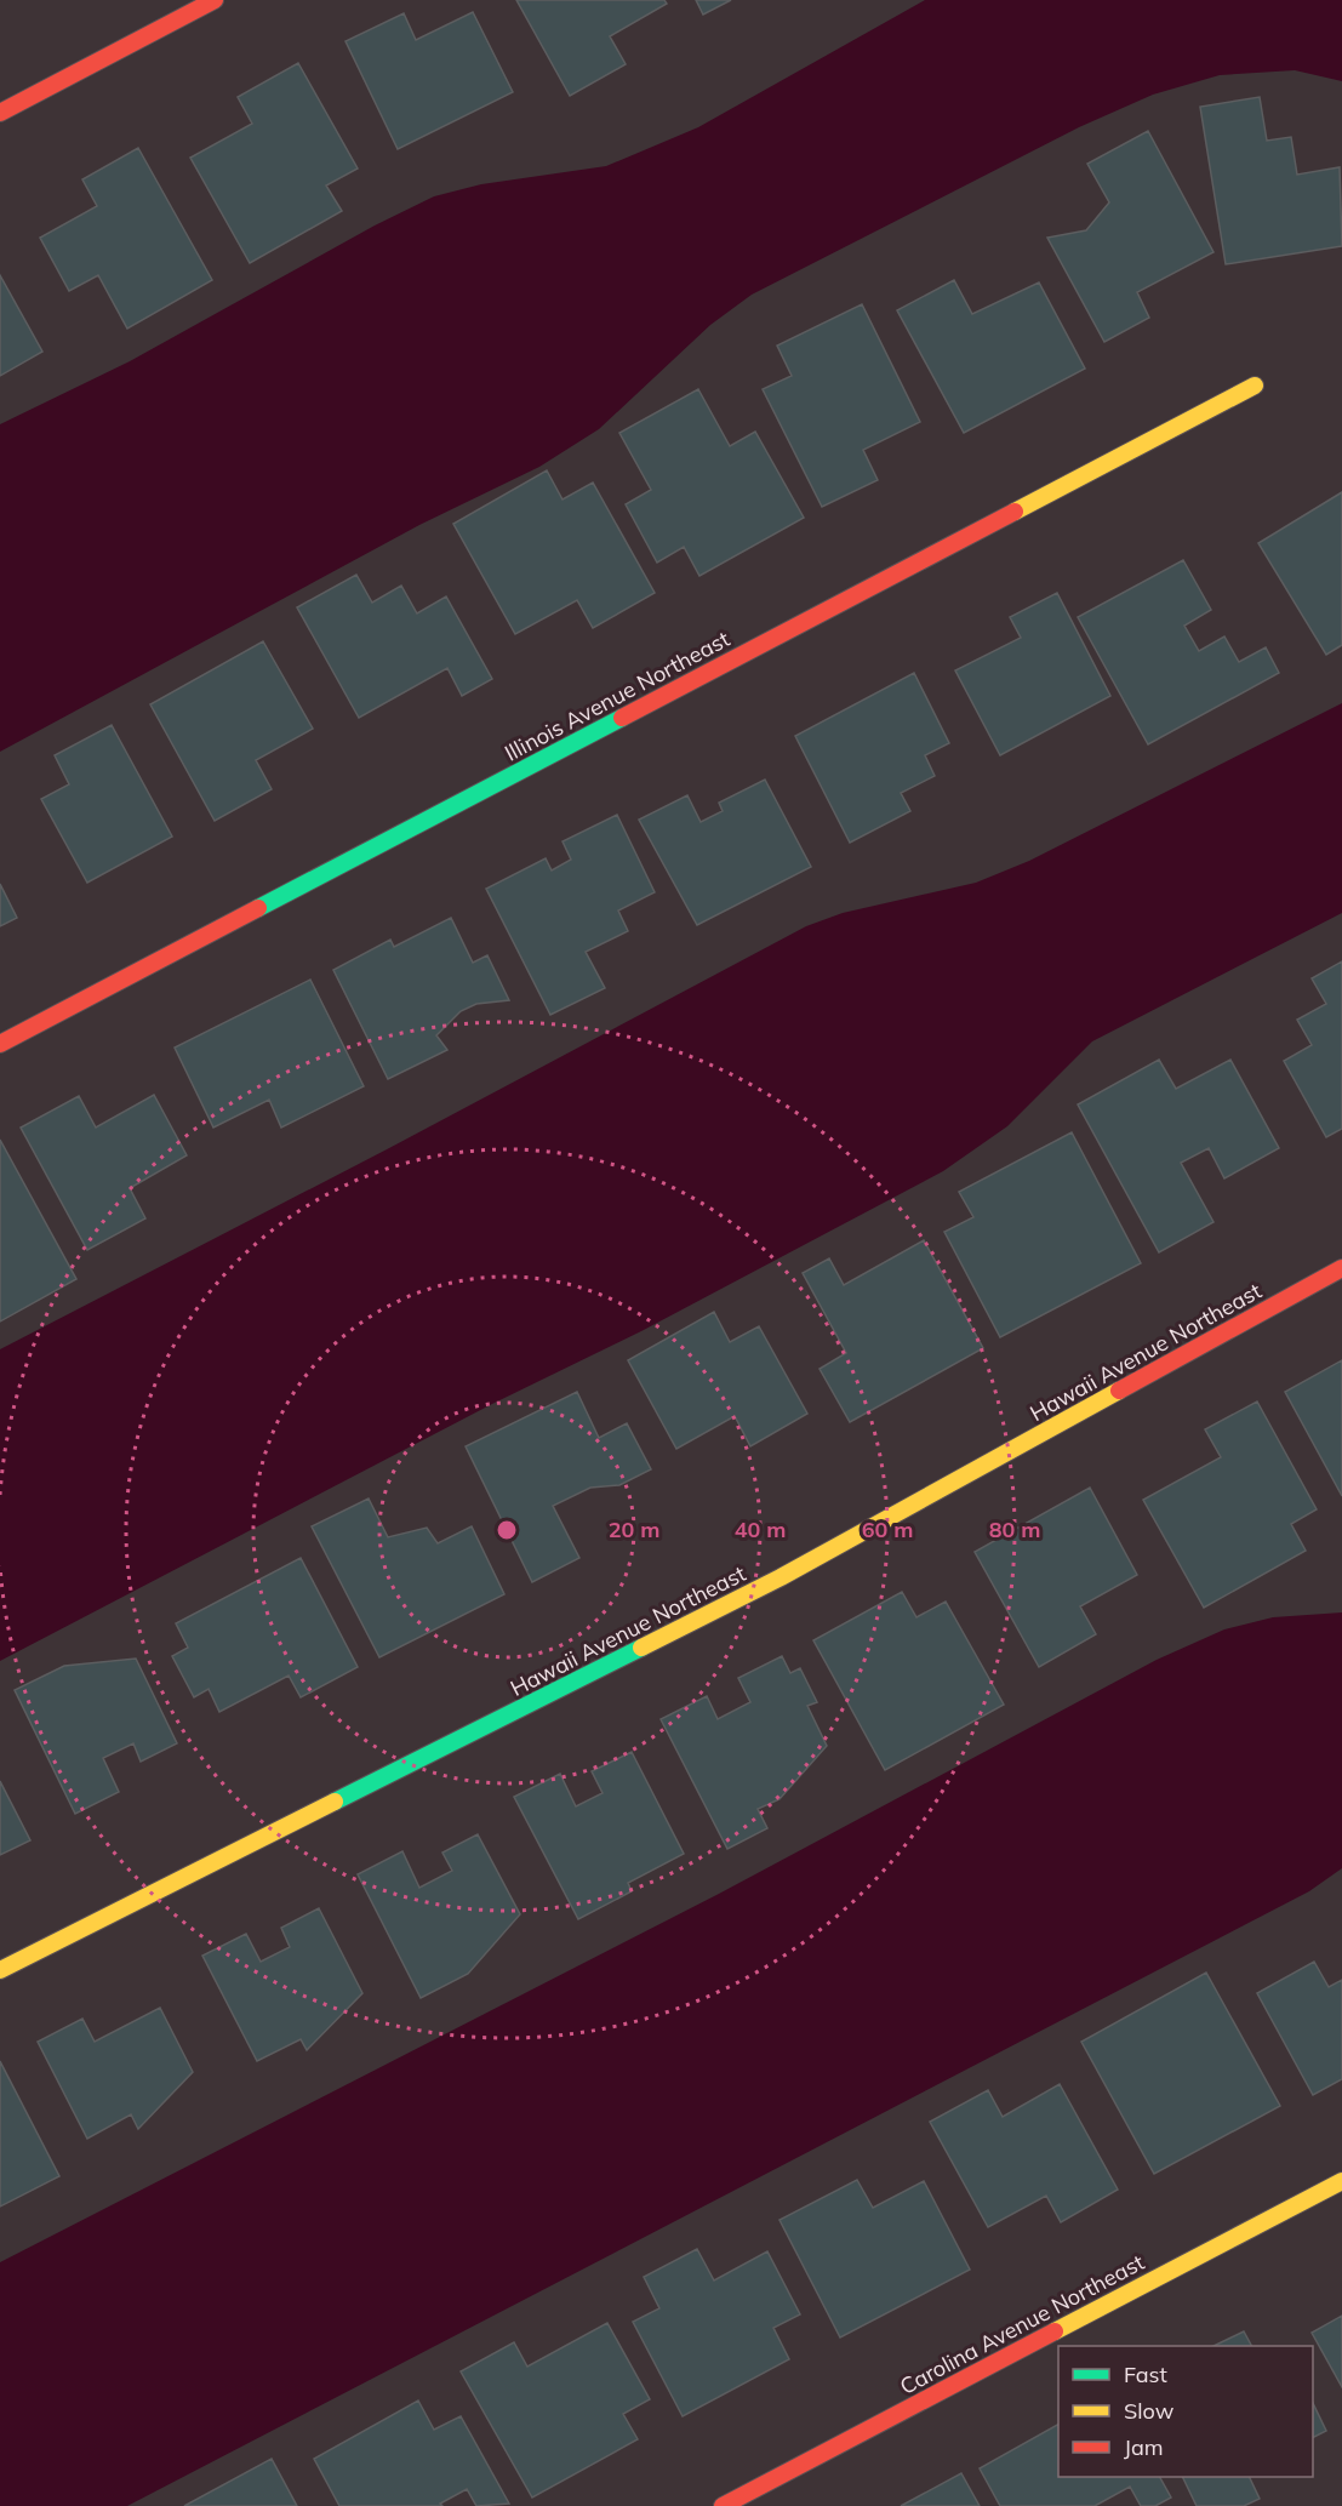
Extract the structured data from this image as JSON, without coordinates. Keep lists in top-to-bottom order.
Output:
{
  "streets": {
    "street": ["Illinois Avenue Northeast", "Hawaii Avenue Northeast", "Carolina Avenue Northeast"]
  },
  "legend": ["Fast", "Slow", "Jam"],
  "rings": [
    "20 m",
    "40 m",
    "60 m",
    "80 m"
  ]
}
